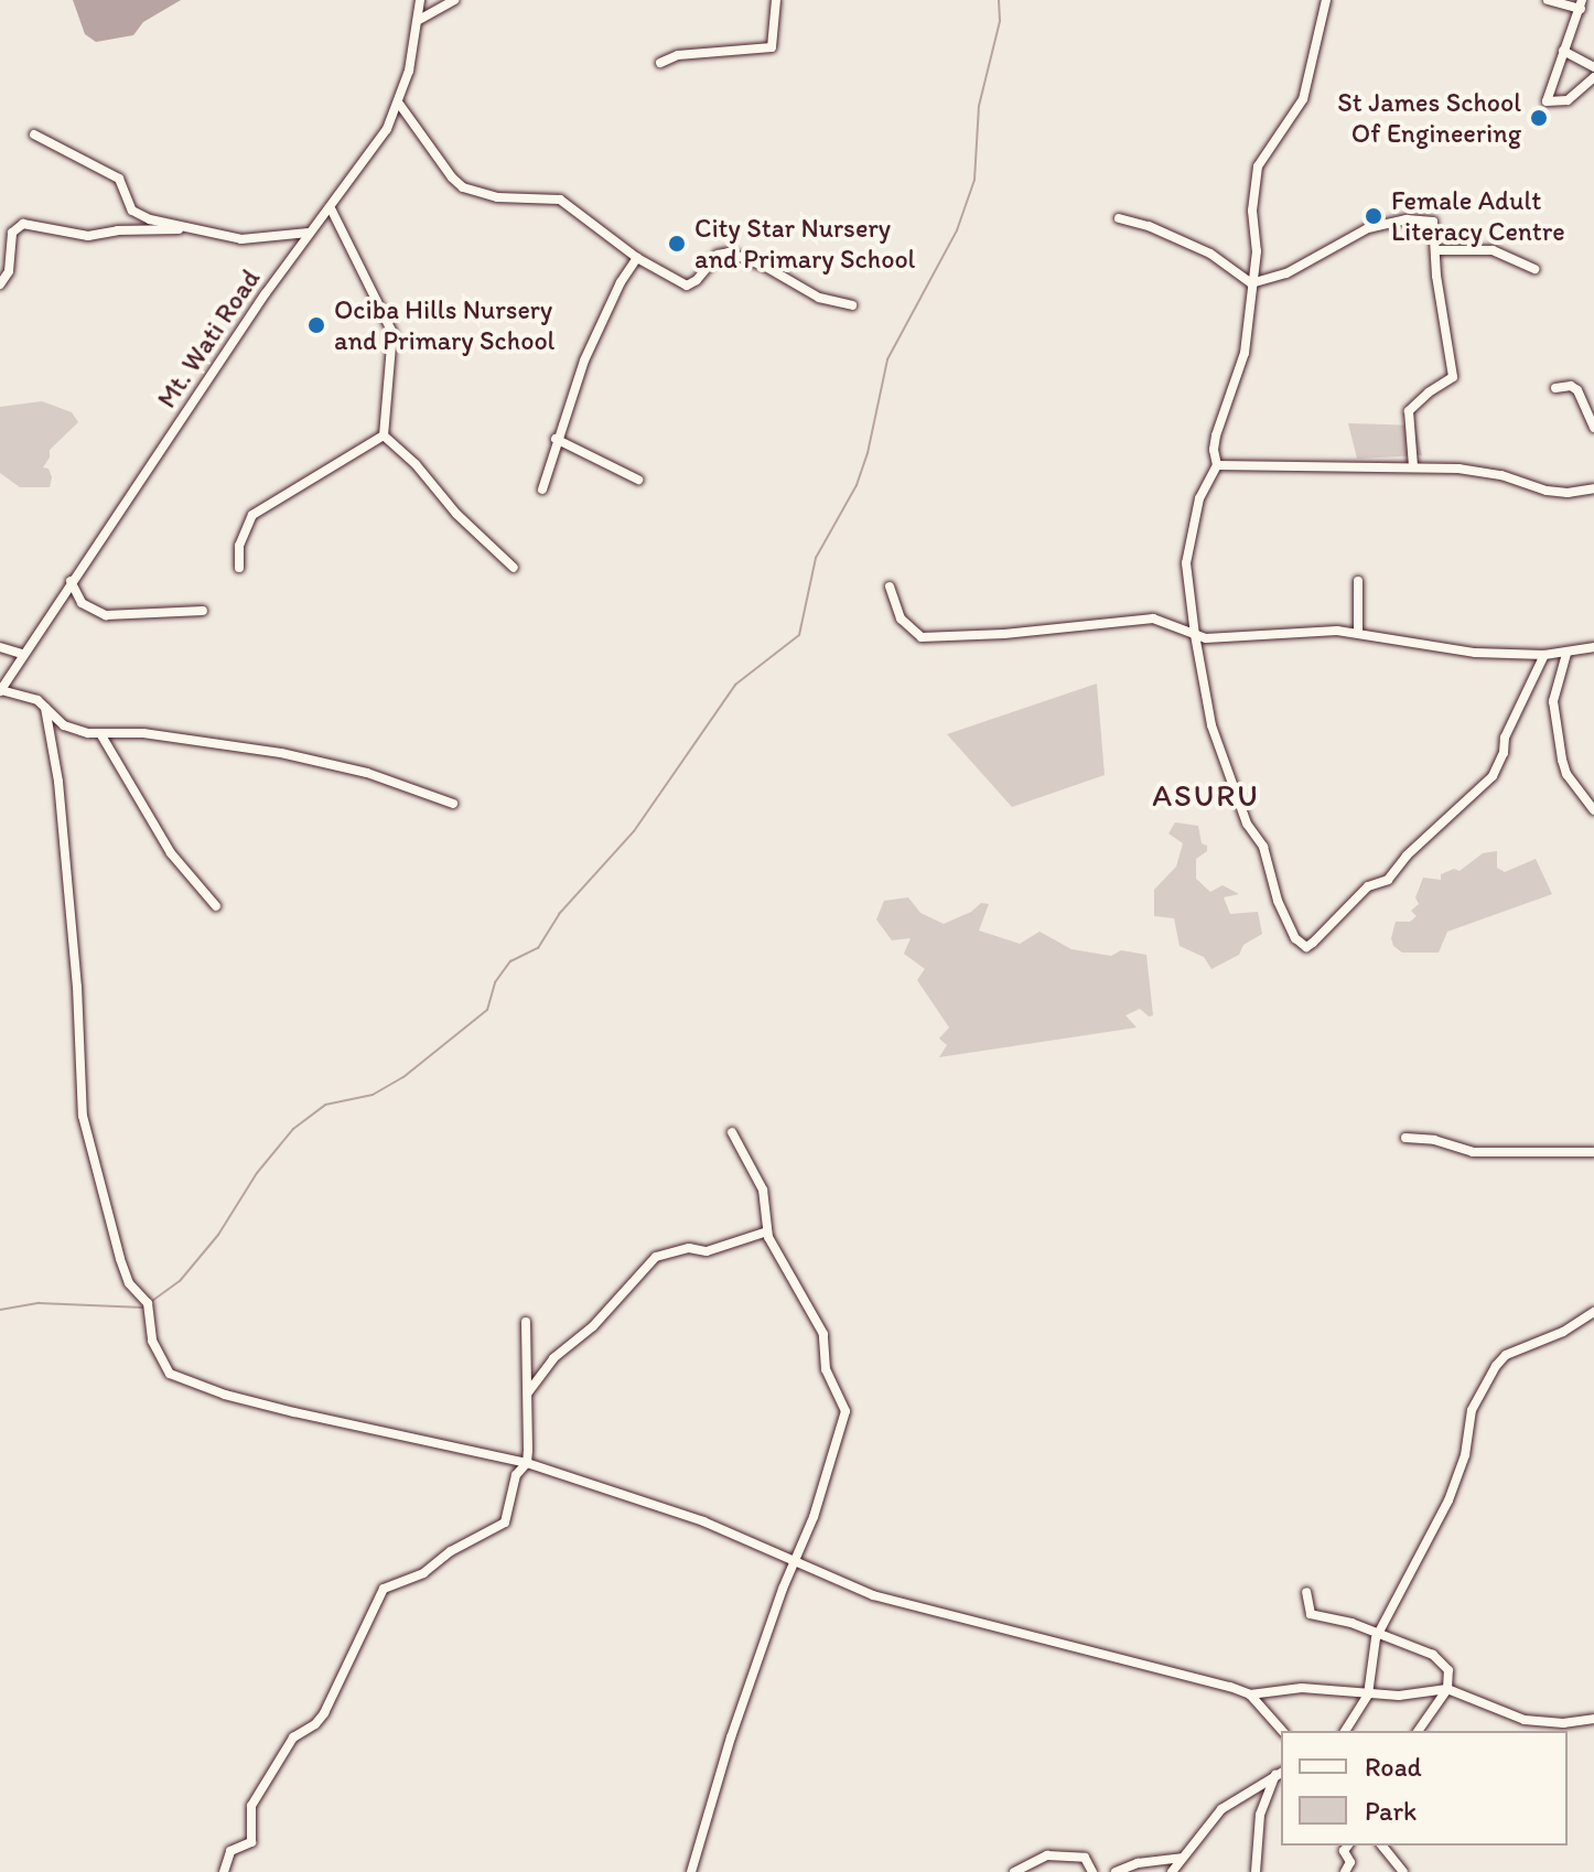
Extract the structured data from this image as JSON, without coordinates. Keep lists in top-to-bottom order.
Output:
{
  "streets": {
    "street": ["Mt. Wati Road"]
  },
  "districts": ["ASURU"],
  "places": [
    "St James School Of Engineering",
    "Female Adult Literacy Centre",
    "City Star Nursery and Primary School",
    "Ociba Hills Nursery and Primary School"
  ],
  "legend": ["Road", "Park"]
}
